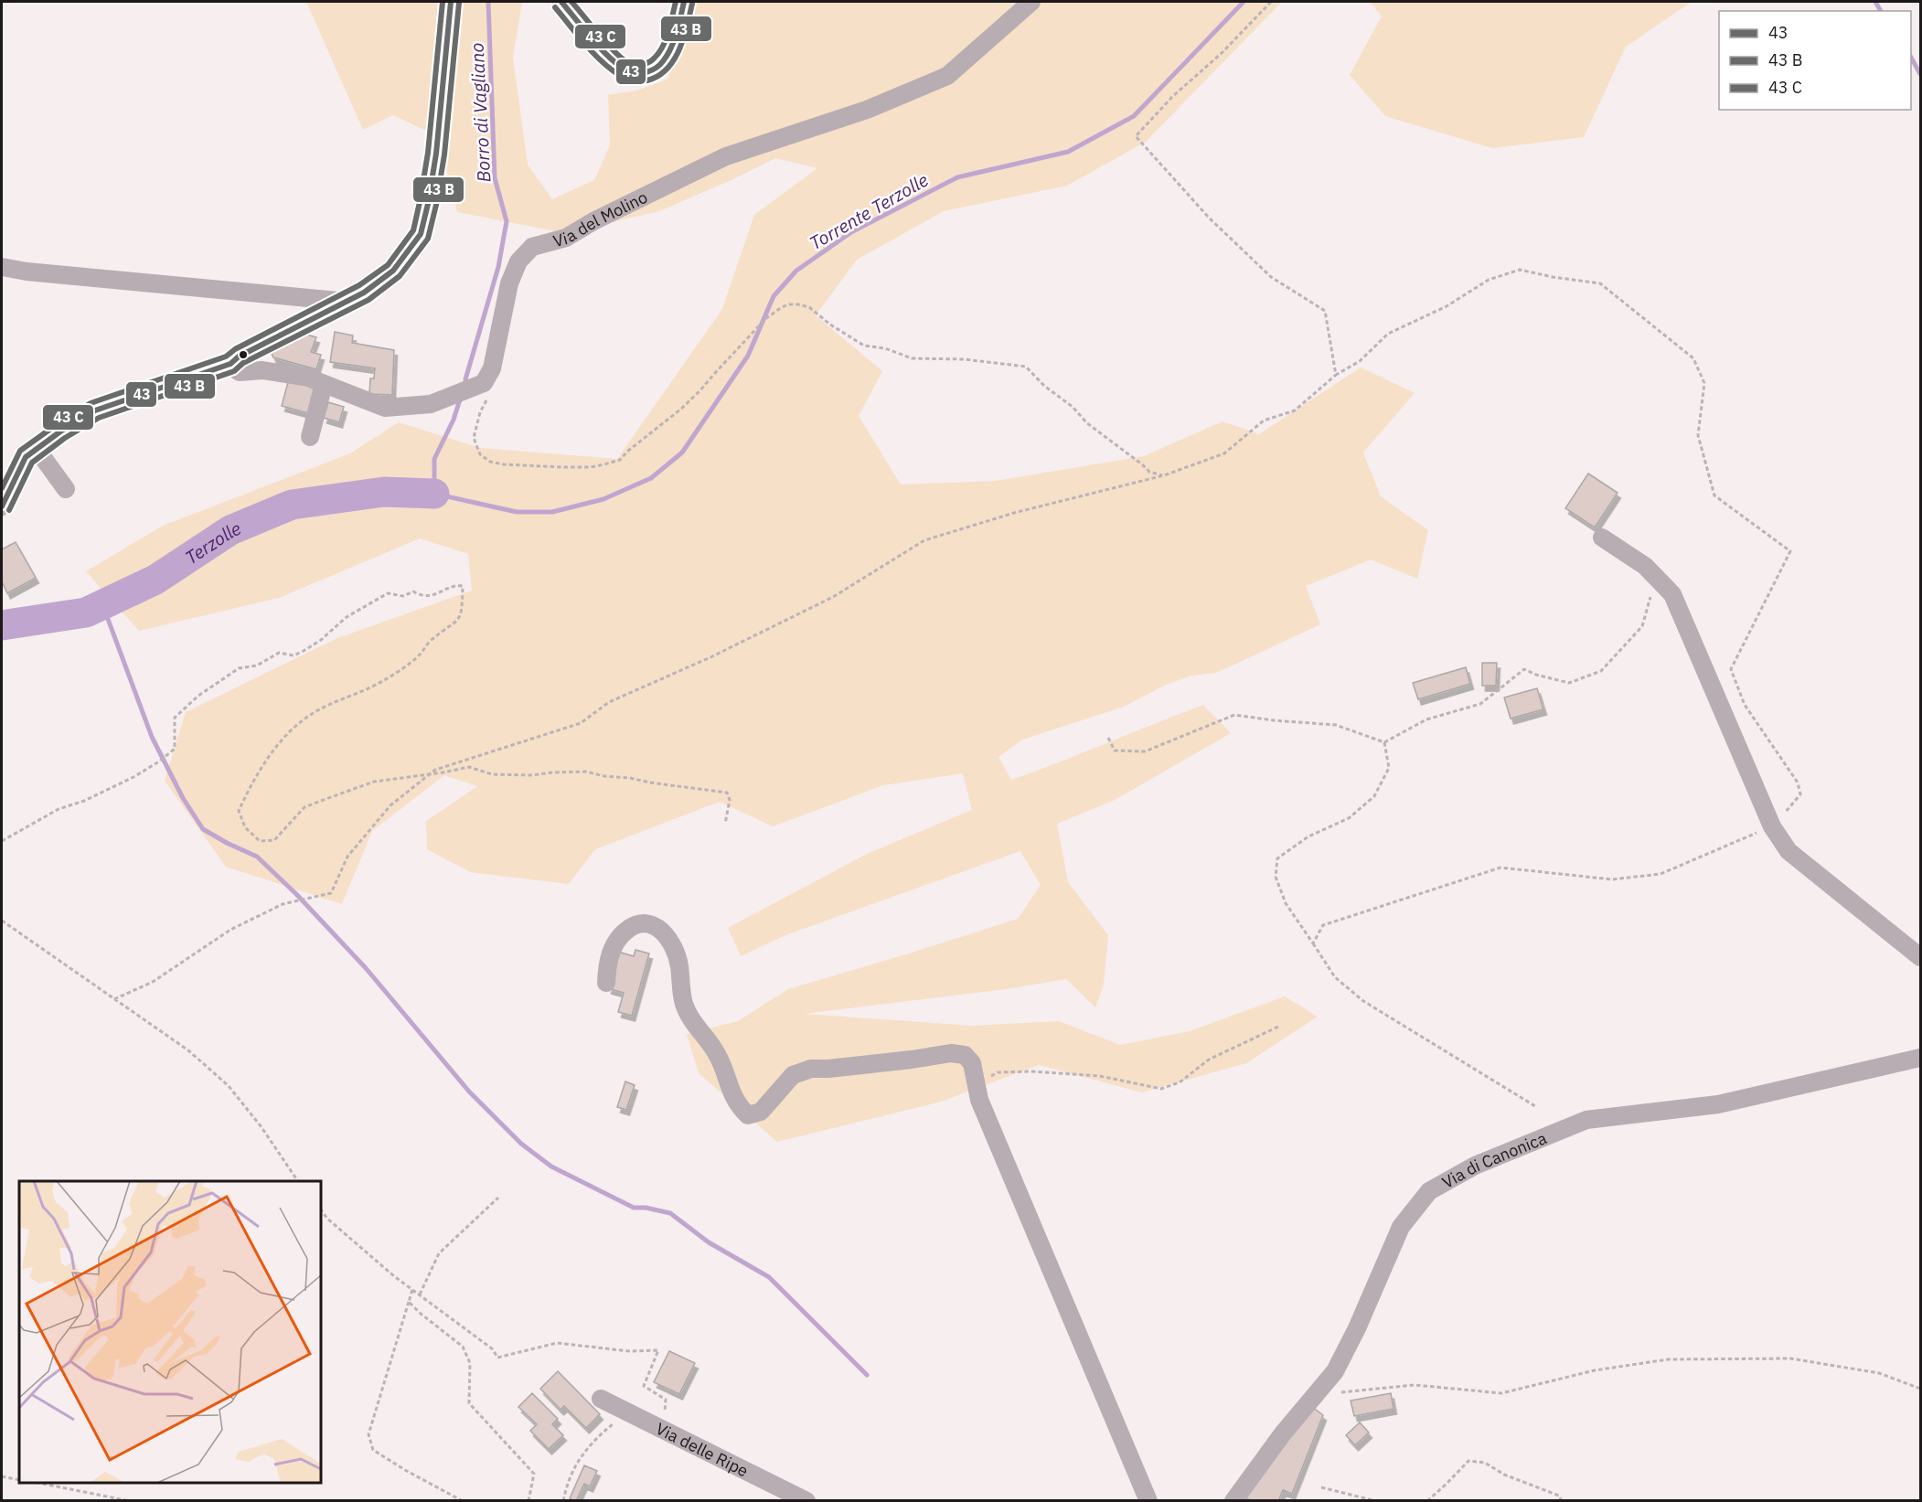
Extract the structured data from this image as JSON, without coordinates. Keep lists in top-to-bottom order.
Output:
{
  "streets": {
    "street": ["Via del Molino", "Via di Canonica", "Via delle Ripe"]
  },
  "water": ["Borro di Vagliano", "Torrente Terzolle", "Terzolle"],
  "lines": ["transit line 43"],
  "legend": ["43", "43 B", "43 C"]
}
